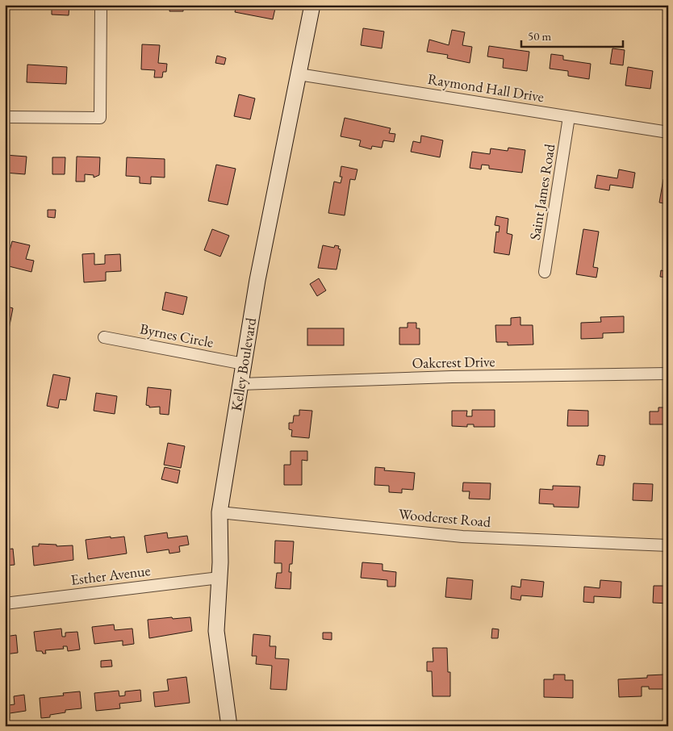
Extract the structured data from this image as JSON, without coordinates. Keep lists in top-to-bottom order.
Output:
{
  "streets": {
    "main road": ["Kelley Boulevard"],
    "street": [
      "Raymond Hall Drive",
      "Saint James Road",
      "Byrnes Circle",
      "Oakcrest Drive",
      "Woodcrest Road",
      "Esther Avenue"
    ]
  },
  "crossings": [
    ["Raymond Hall Drive", "Saint James Road"],
    ["Raymond Hall Drive", "Kelley Boulevard"],
    ["Byrnes Circle", "Kelley Boulevard"],
    ["Oakcrest Drive", "Kelley Boulevard"],
    ["Kelley Boulevard", "Woodcrest Road"],
    ["Kelley Boulevard", "Esther Avenue"]
  ],
  "scale_bar": "50 m"
}
